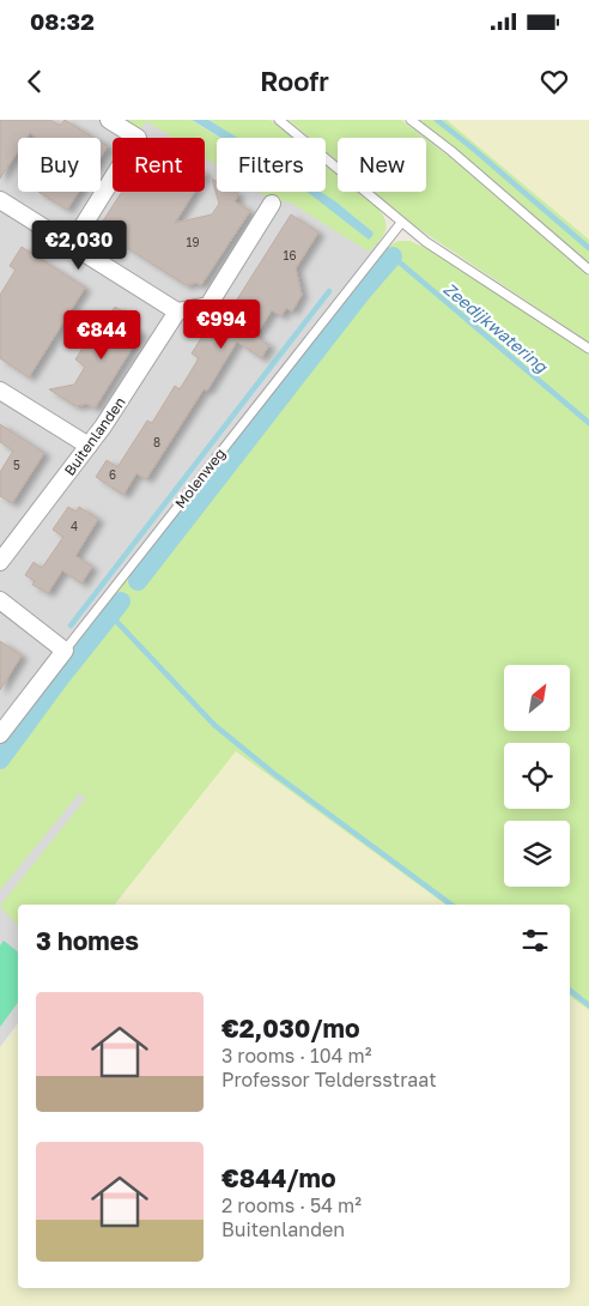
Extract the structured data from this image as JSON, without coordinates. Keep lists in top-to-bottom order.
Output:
{
  "streets": {
    "street": ["Buitenlanden", "Molenweg"]
  },
  "water": ["Zeedijkwatering"],
  "house_numbers": [
    "19",
    "16",
    "8",
    "5",
    "6",
    "4"
  ],
  "north": "top right",
  "page": {
    "status": "08:32",
    "header": "Roofr",
    "chip": [
      "Buy",
      "Rent",
      "Filters",
      "New"
    ],
    "price": ["€2,030", "€994", "€844"],
    "heading": "3 homes",
    "list": [
      {
        "name": "€2,030/mo",
        "note": "3 rooms · 104 m² · Professor Teldersstraat"
      },
      {
        "name": "€844/mo",
        "note": "2 rooms · 54 m² · Buitenlanden"
      }
    ]
  }
}
